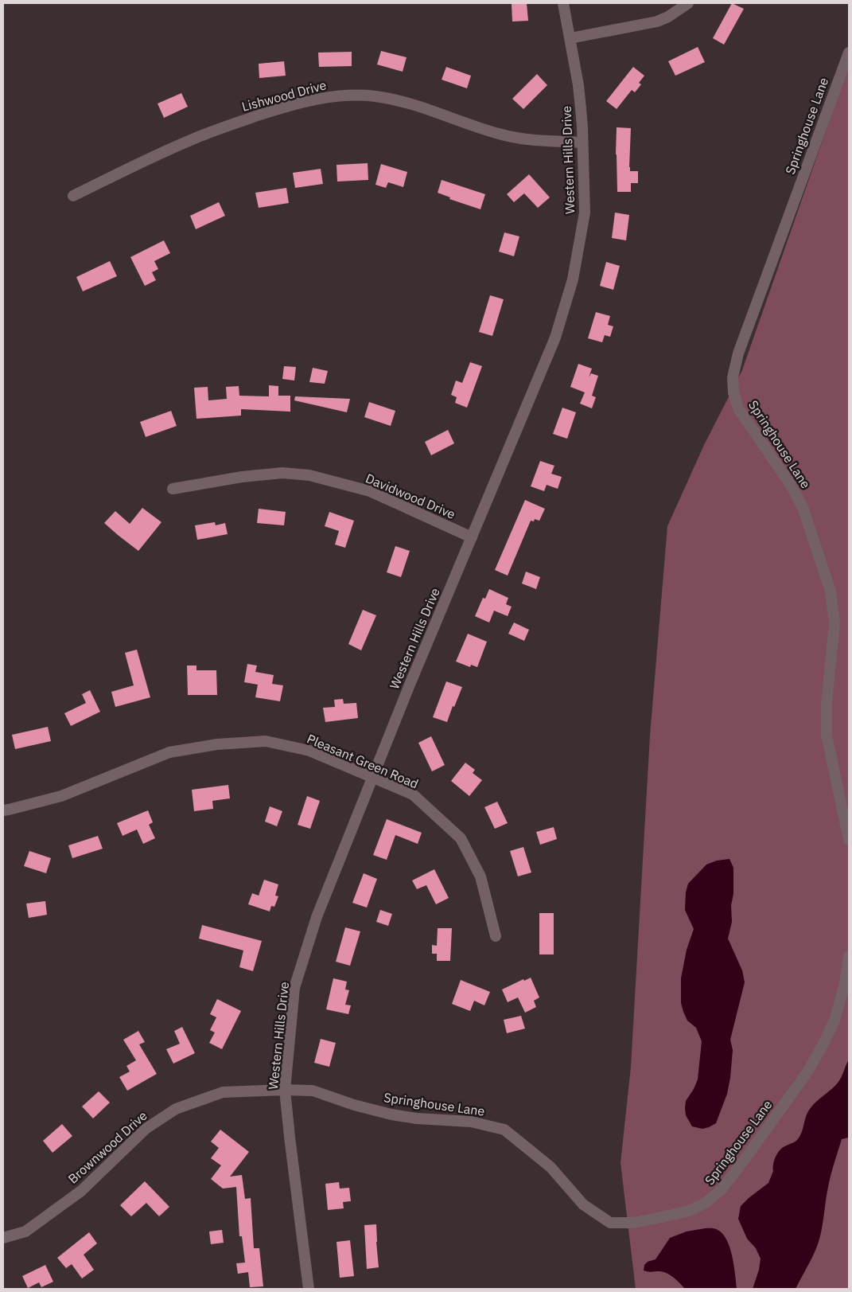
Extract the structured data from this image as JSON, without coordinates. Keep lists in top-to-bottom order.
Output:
{
  "streets": {
    "street": [
      "Lishwood Drive",
      "Springhouse Lane",
      "Western Hills Drive",
      "Davidwood Drive",
      "Pleasant Green Road",
      "Brownwood Drive"
    ]
  },
  "crossings": [
    ["Lishwood Drive", "Western Hills Drive"],
    ["Springhouse Lane", "Western Hills Drive"],
    ["Springhouse Lane", "Brownwood Drive"],
    ["Western Hills Drive", "Davidwood Drive"],
    ["Western Hills Drive", "Pleasant Green Road"],
    ["Western Hills Drive", "Brownwood Drive"]
  ]
}
